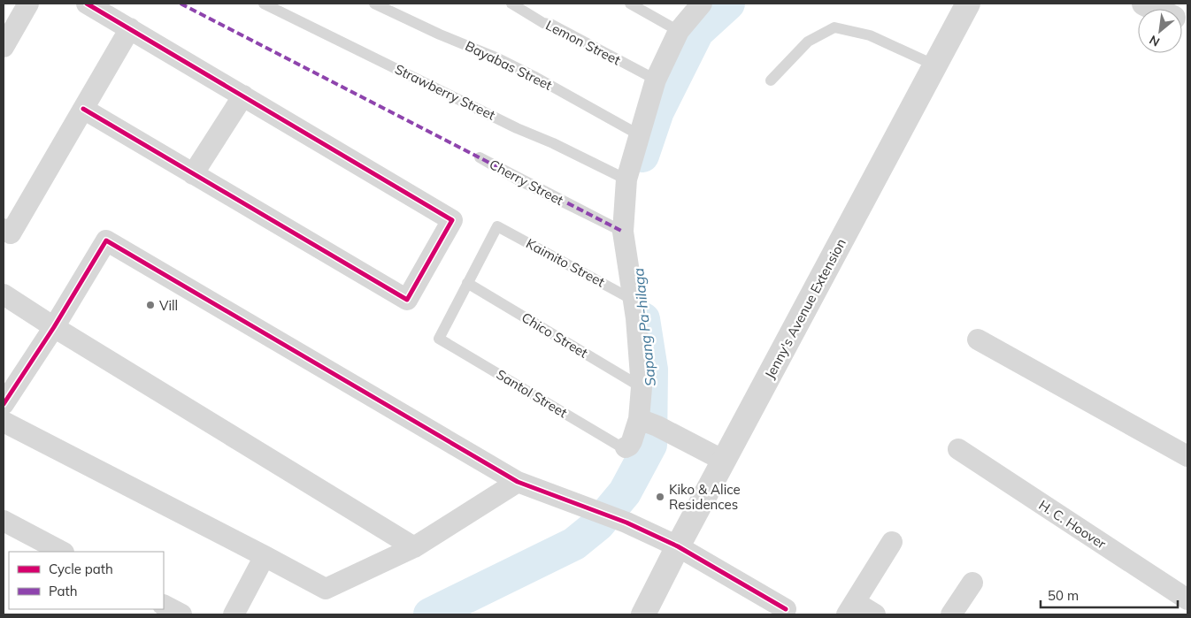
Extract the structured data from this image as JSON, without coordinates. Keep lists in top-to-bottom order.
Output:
{
  "streets": {
    "street": ["Jenny's Avenue Extension", "H. C. Hoover"],
    "lane": [
      "Lemon Street",
      "Bayabas Street",
      "Strawberry Street",
      "Cherry Street",
      "Kaimito Street",
      "Chico Street",
      "Santol Street"
    ]
  },
  "crossings": [
    ["Kaimito Street", "Chico Street"],
    ["Kaimito Street", "Santol Street"],
    ["Chico Street", "Santol Street"]
  ],
  "water": ["Sapang Pa-hilaga"],
  "places": ["Vill", "Kiko & Alice Residences"],
  "legend": ["Cycle path", "Path"],
  "scale_bar": "50 m",
  "north": "bottom left"
}
